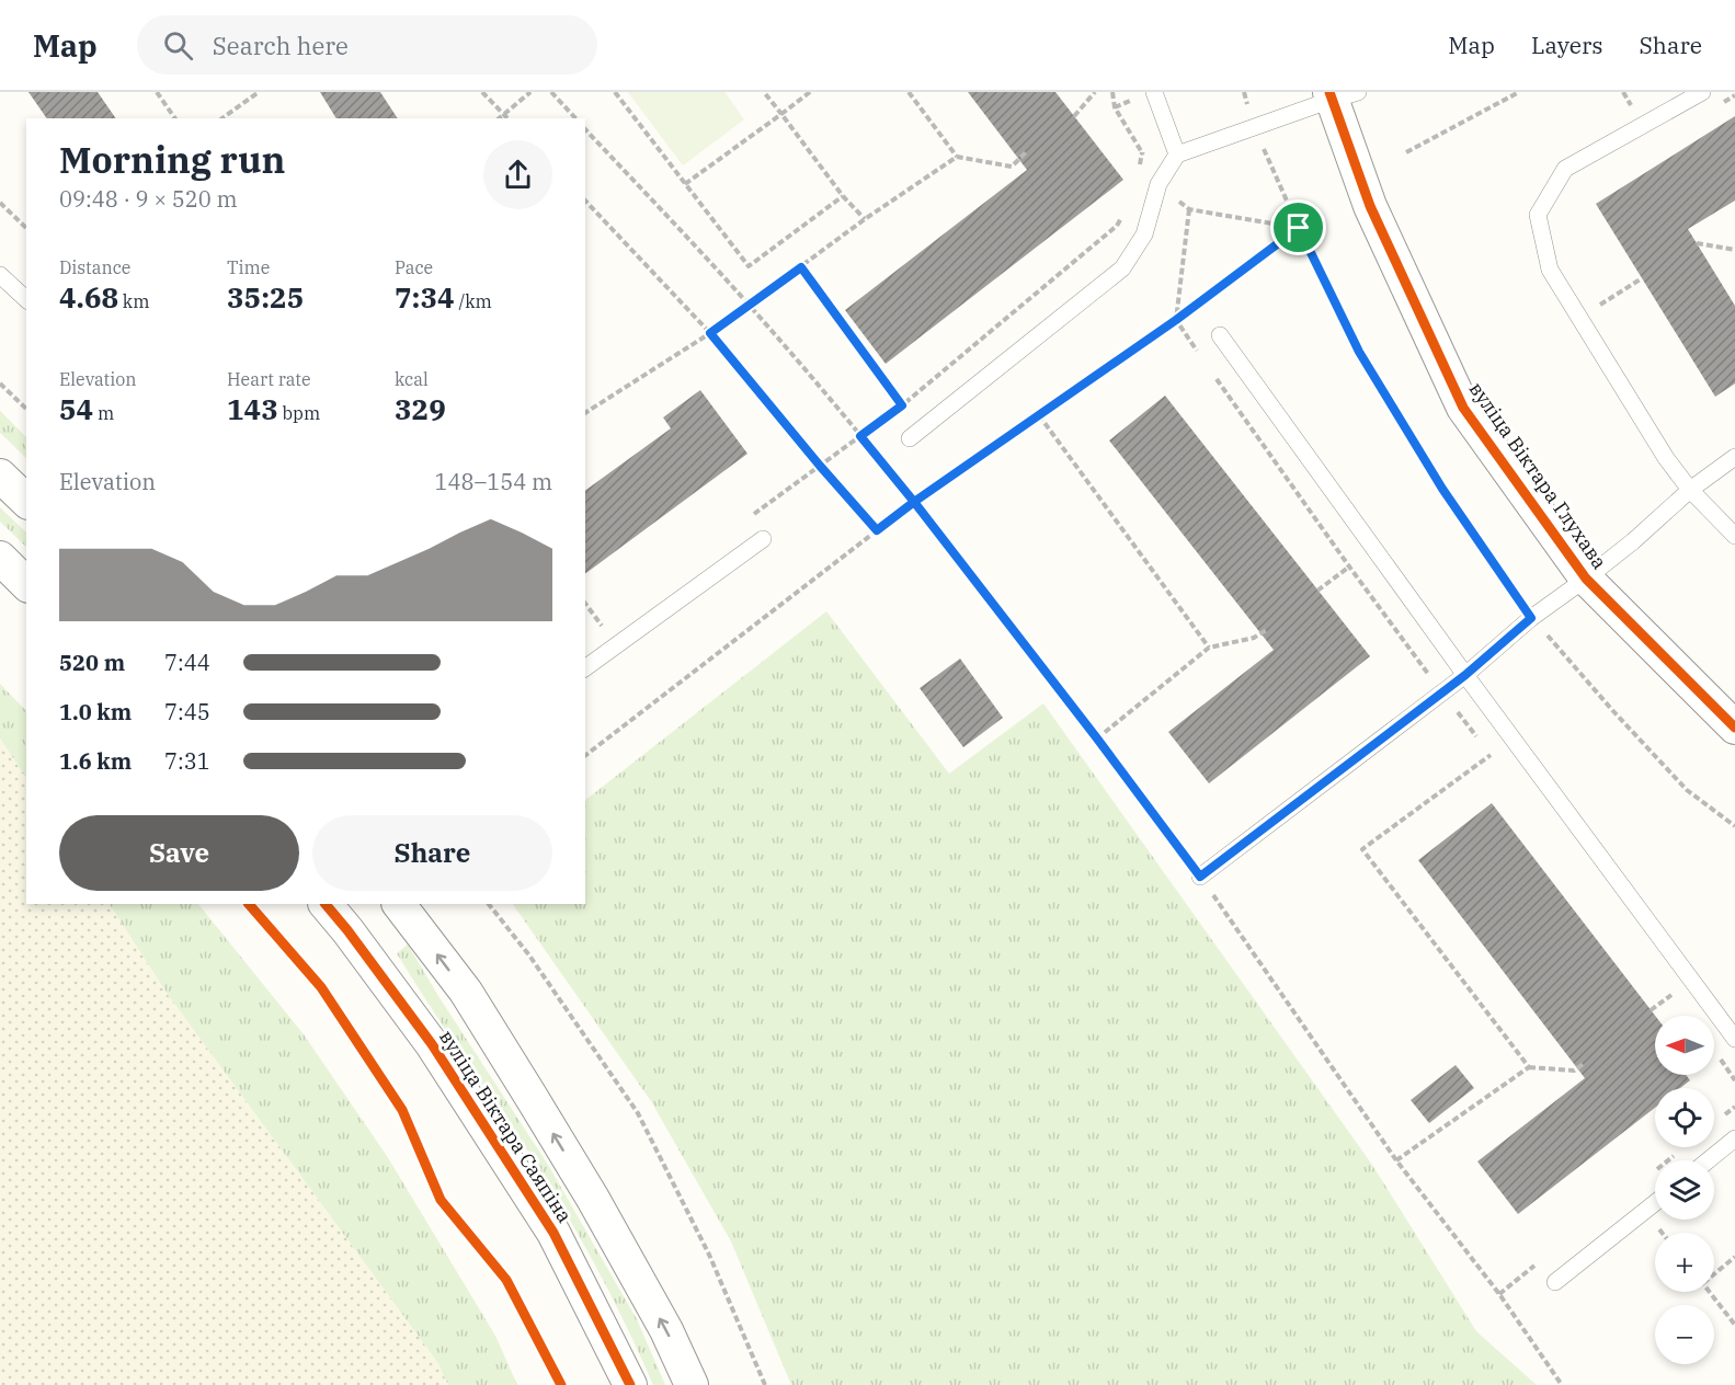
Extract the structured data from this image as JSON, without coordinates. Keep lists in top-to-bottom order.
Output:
{
  "streets": {
    "street": ["вуліца Віктара Глухава", "вуліца Віктара Саяпіна"]
  },
  "north": "left",
  "page": {
    "header": "Map",
    "search": "Search here",
    "nav": ["Map", "Layers", "Share"],
    "heading": ["Morning run", "09:48 · 9 × 520 m"],
    "stats": [
      ["Distance", "4.68 km"],
      ["Time", "35:25"],
      ["Pace", "7:34 /km"],
      ["Elevation", "54 m"],
      ["Heart rate", "143 bpm"],
      ["kcal", "329"]
    ],
    "chart": ["Elevation", "148–154 m"],
    "list": [
      {
        "name": "520 m",
        "note": "7:44"
      },
      {
        "name": "1.0 km",
        "note": "7:45"
      },
      {
        "name": "1.6 km",
        "note": "7:31"
      }
    ],
    "buttons": ["Save", "Share"],
    "map_buttons": ["+", "−"]
  }
}
